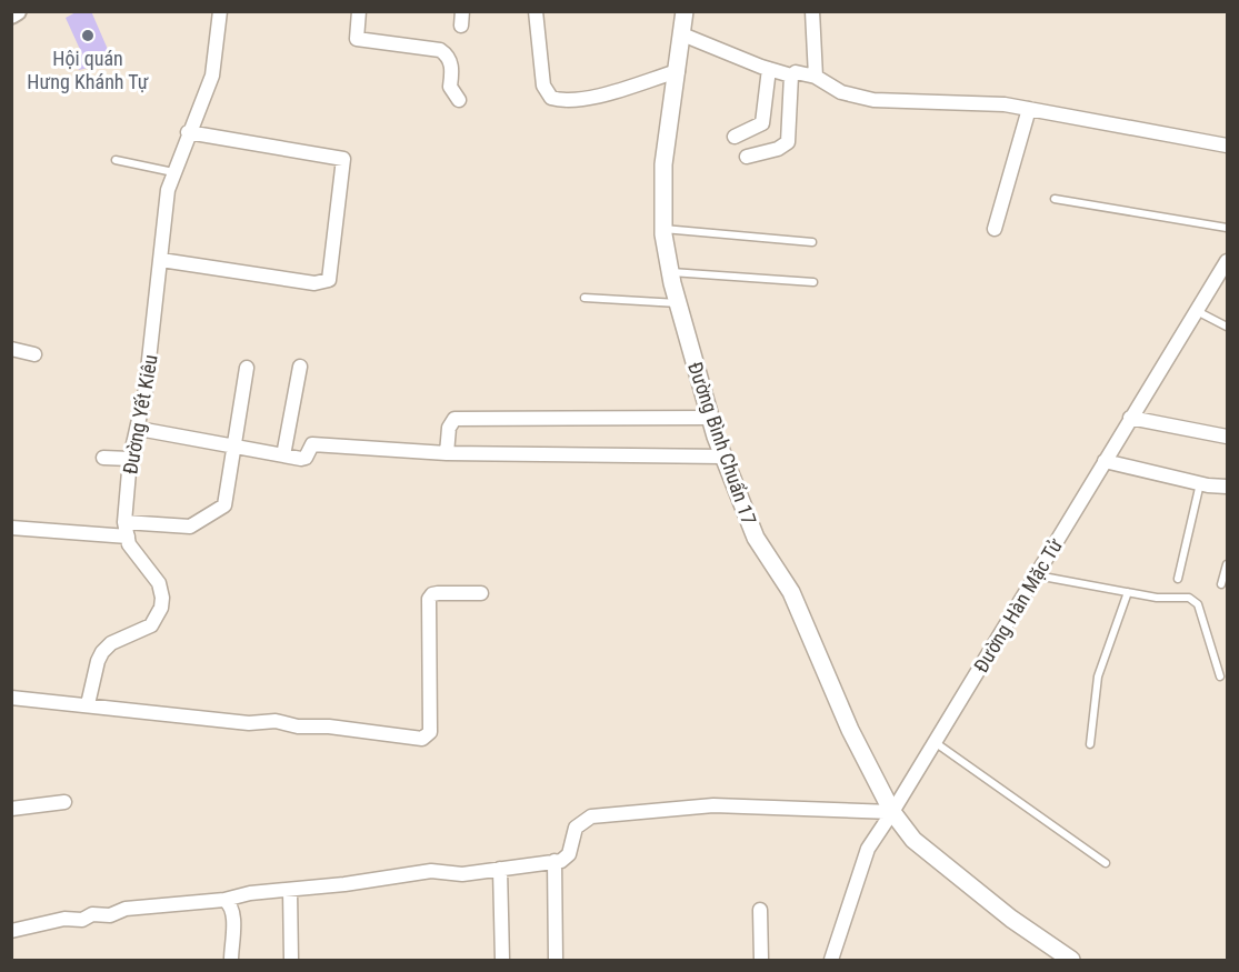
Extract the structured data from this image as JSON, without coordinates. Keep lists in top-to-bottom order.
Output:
{
  "streets": {
    "street": ["Đường Yết Kiêu", "Đường Bình Chuẩn 17", "Đường Hàn Mặc Tử"]
  },
  "crossings": [
    ["Đường Bình Chuẩn 17", "Đường Hàn Mặc Tử"]
  ],
  "places": ["Hội quán Hưng Khánh Tự"]
}
